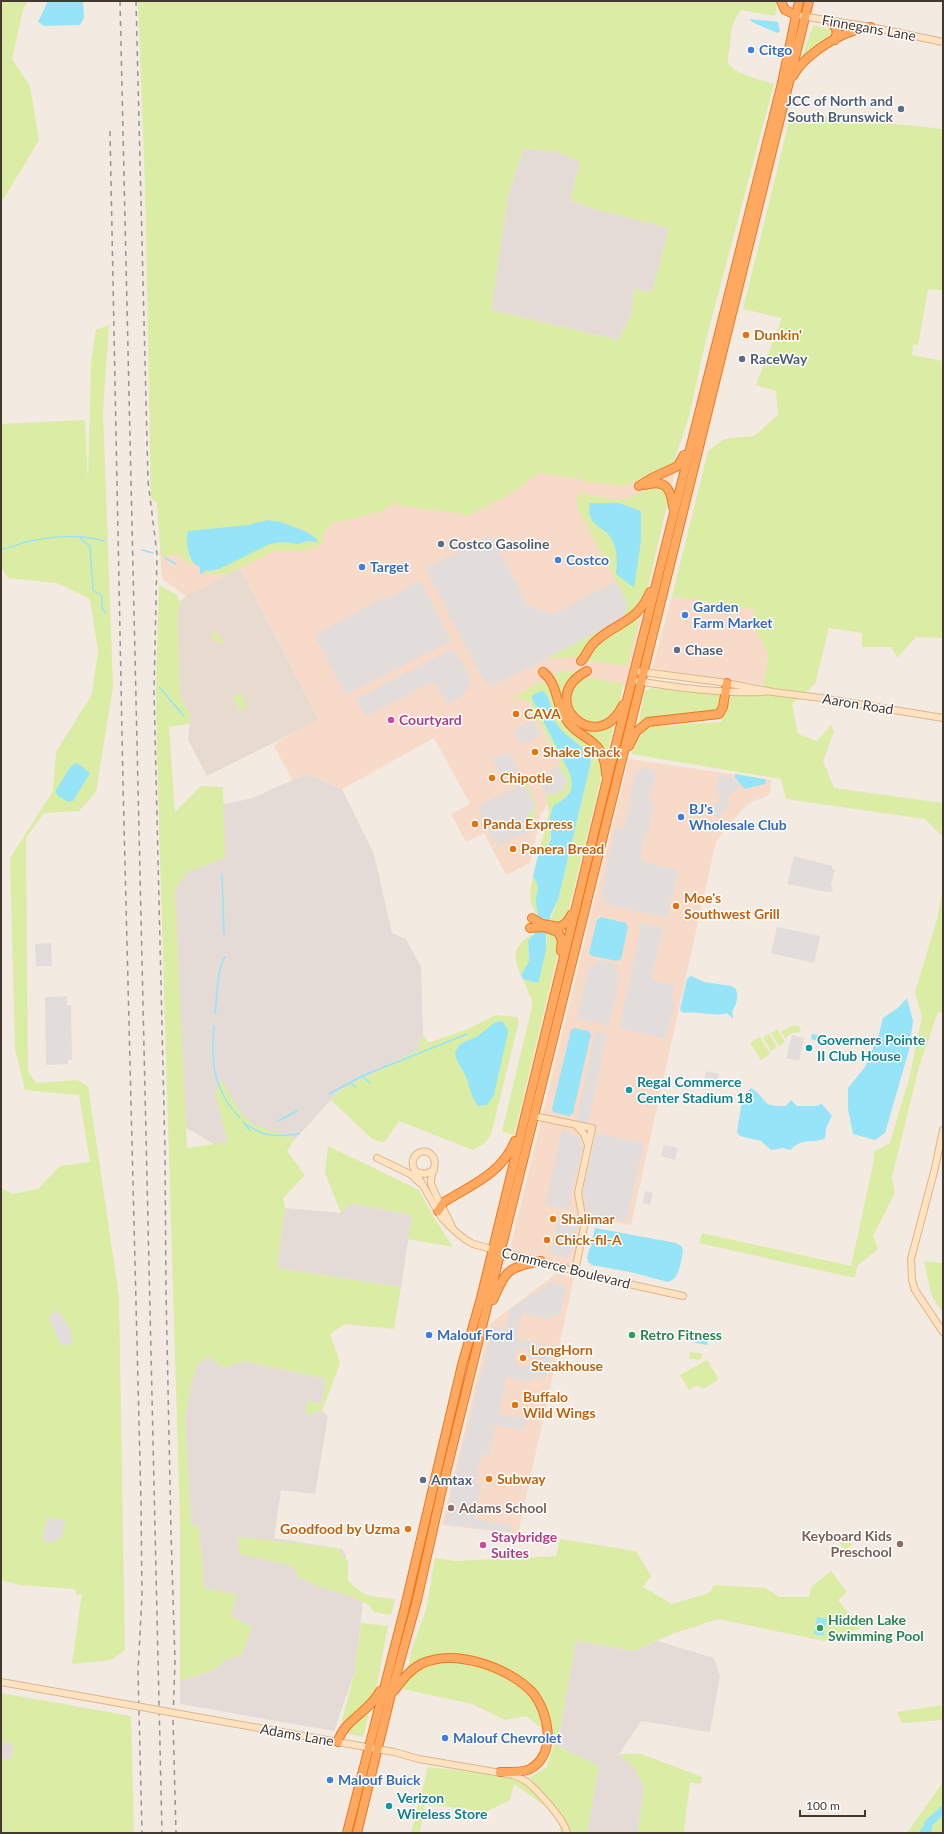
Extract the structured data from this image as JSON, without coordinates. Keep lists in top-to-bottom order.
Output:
{
  "streets": {
    "street": [
      "Finnegans Lane",
      "Aaron Road",
      "Commerce Boulevard",
      "Adams Lane"
    ]
  },
  "places": [
    "Citgo",
    "JCC of North and South Brunswick",
    "Dunkin'",
    "RaceWay",
    "Costco Gasoline",
    "Costco",
    "Target",
    "Garden Farm Market",
    "Chase",
    "CAVA",
    "Courtyard",
    "Shake Shack",
    "Chipotle",
    "BJ's Wholesale Club",
    "Panda Express",
    "Panera Bread",
    "Moe's Southwest Grill",
    "Governers Pointe II Club House",
    "Regal Commerce Center Stadium 18",
    "Shalimar",
    "Chick-fil-A",
    "Malouf Ford",
    "Retro Fitness",
    "LongHorn Steakhouse",
    "Buffalo Wild Wings",
    "Subway",
    "Amtax",
    "Adams School",
    "Goodfood by Uzma",
    "Keyboard Kids Preschool",
    "Staybridge Suites",
    "Hidden Lake Swimming Pool",
    "Malouf Chevrolet",
    "Malouf Buick",
    "Verizon Wireless Store"
  ],
  "scale_bar": "100 m"
}
